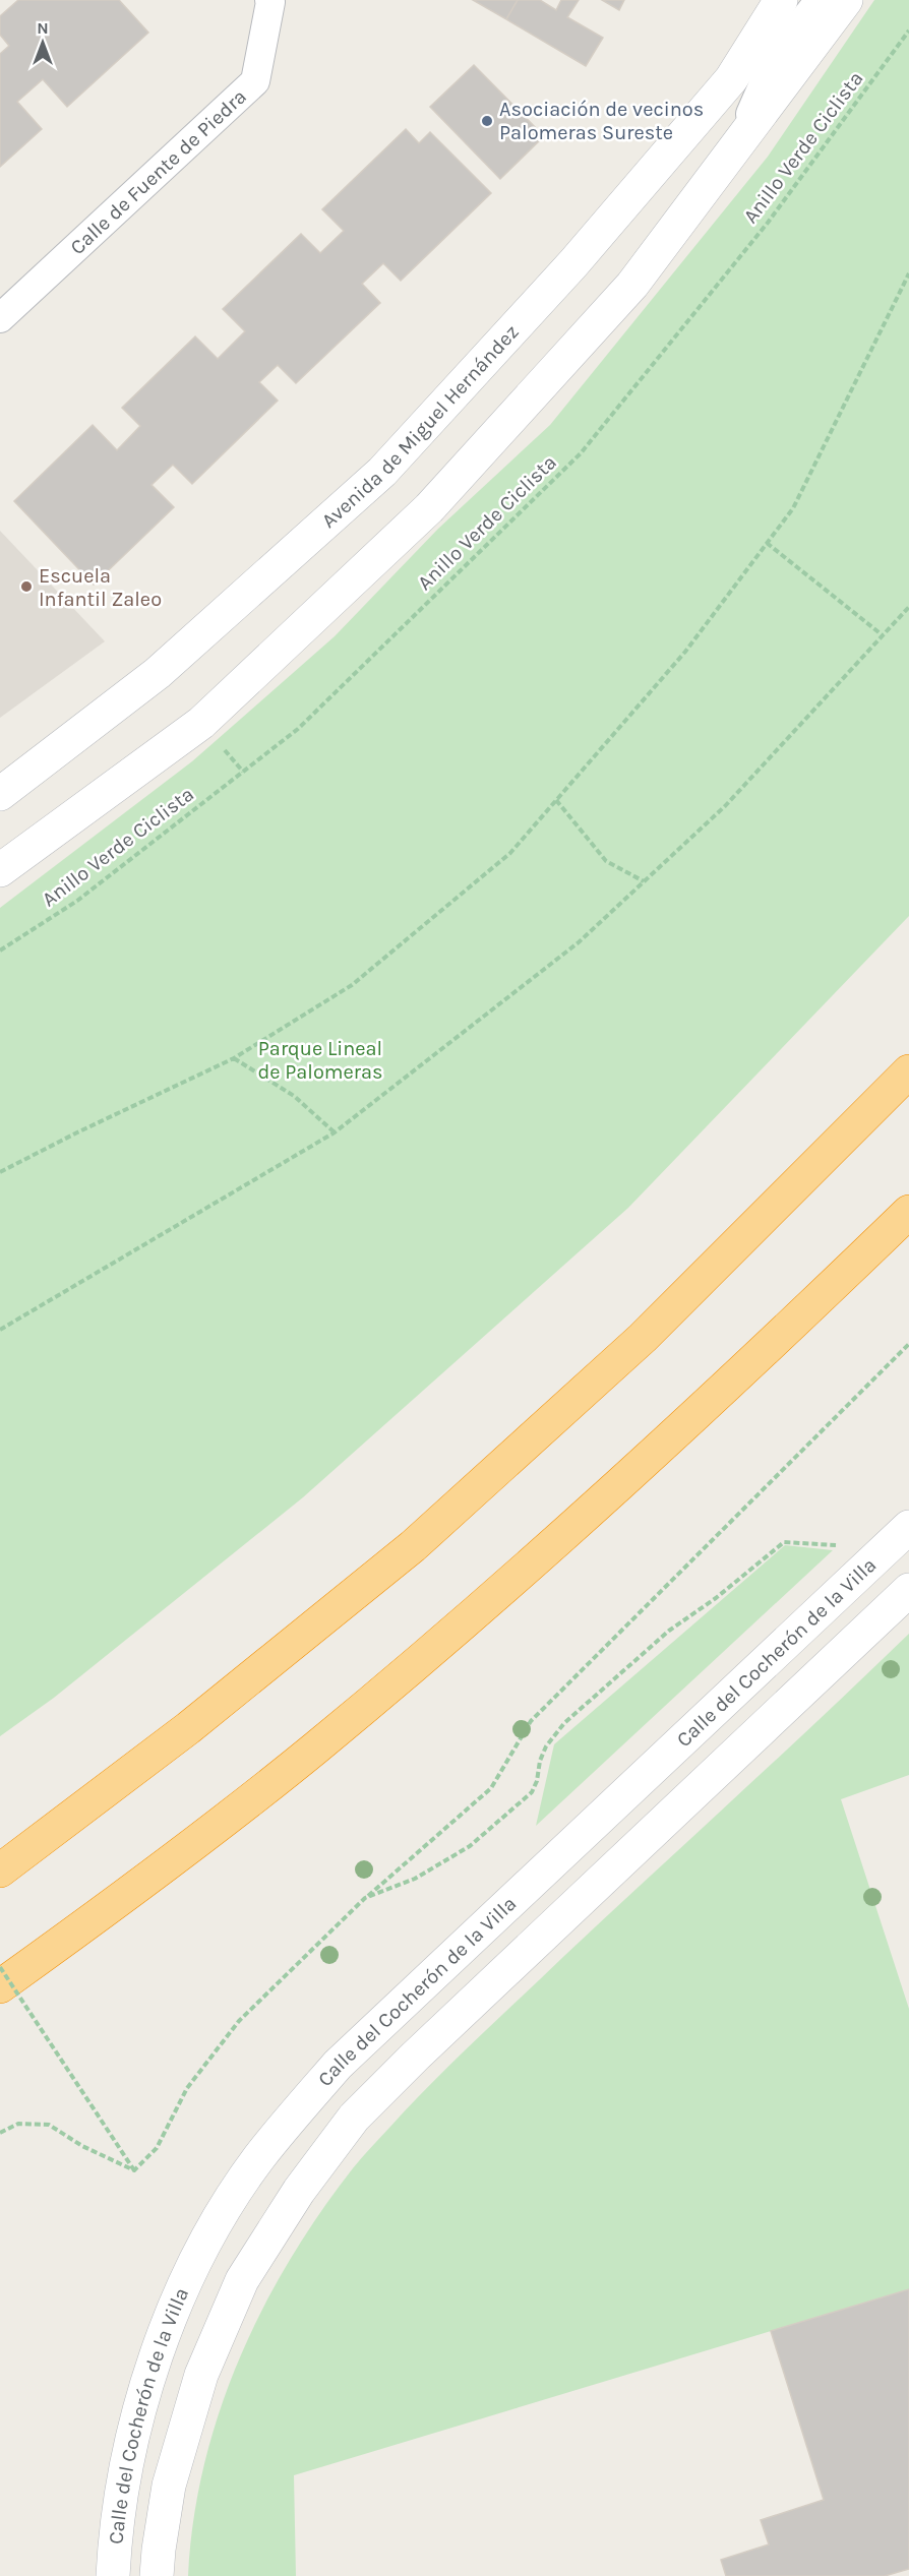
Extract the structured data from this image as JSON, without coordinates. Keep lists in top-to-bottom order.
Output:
{
  "streets": {
    "street": ["Calle de Fuente de Piedra", "Avenida de Miguel Hernández", "Calle del Cocherón de la Villa"],
    "path": ["Anillo Verde Ciclista"]
  },
  "parks": ["Parque Lineal de Palomeras"],
  "places": ["Asociación de vecinos Palomeras Sureste", "Escuela Infantil Zaleo"],
  "north": "top"
}
